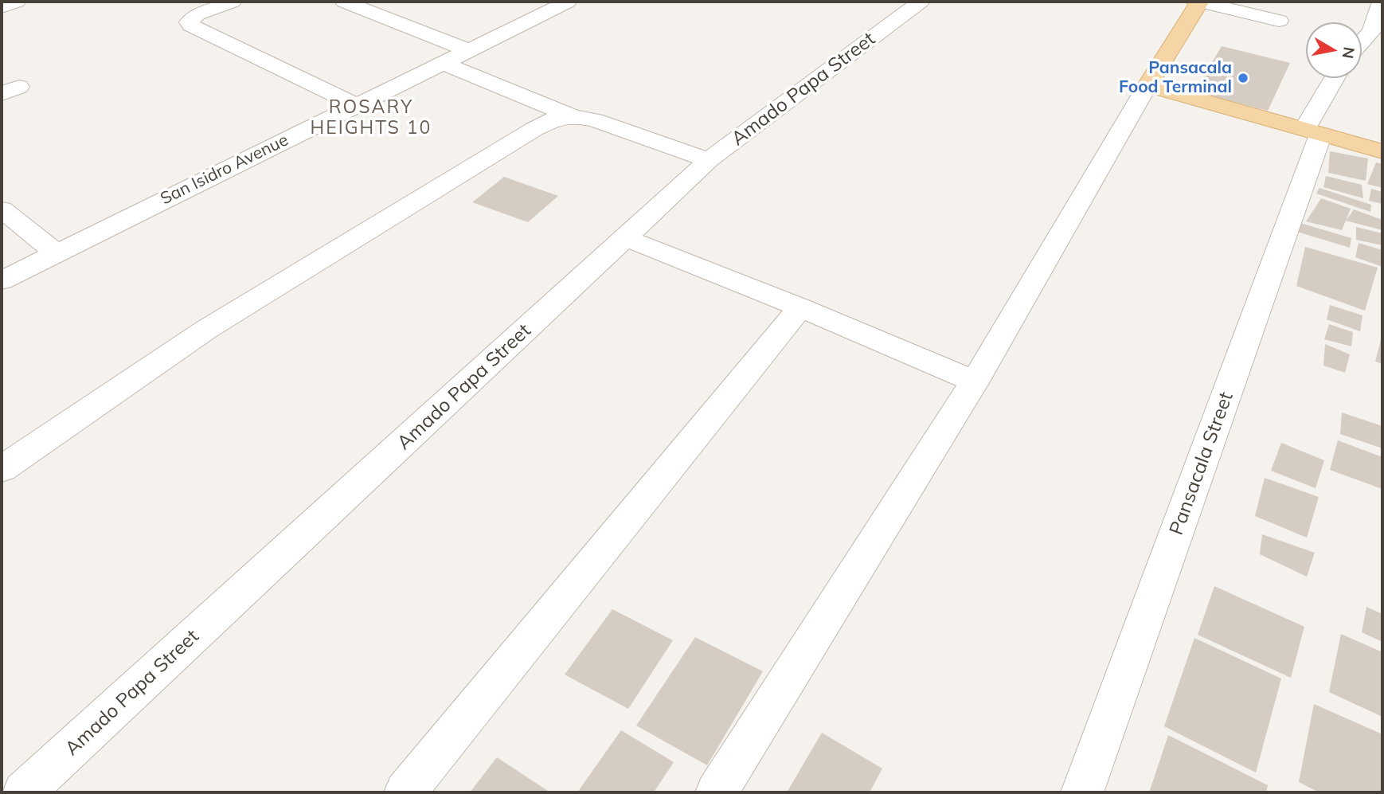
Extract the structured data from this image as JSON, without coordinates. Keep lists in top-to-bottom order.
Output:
{
  "streets": {
    "street": ["Amado Papa Street", "San Isidro Avenue", "Pansacala Street"]
  },
  "districts": ["ROSARY HEIGHTS 10"],
  "places": ["Pansacala Food Terminal"],
  "north": "right"
}
